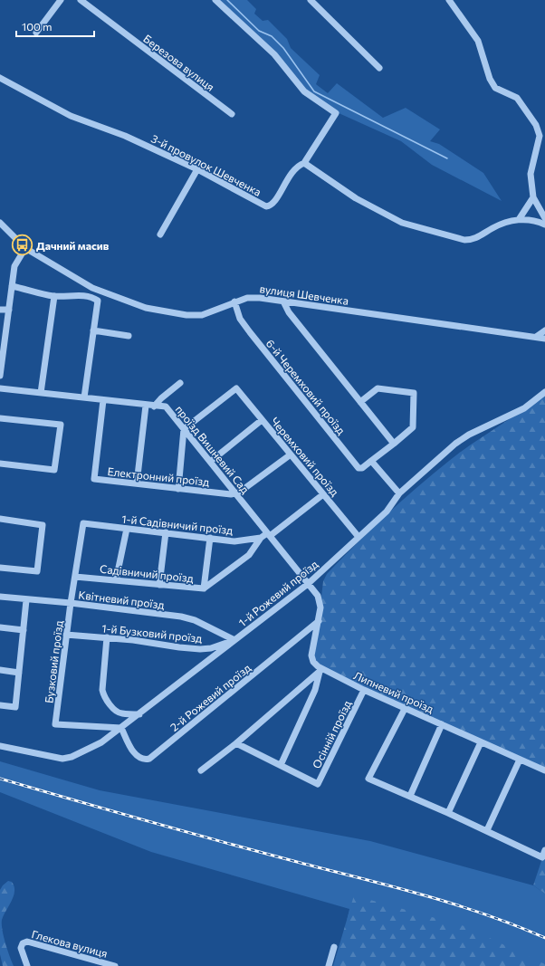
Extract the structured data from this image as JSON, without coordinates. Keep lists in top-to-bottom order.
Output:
{
  "streets": {
    "street": [
      "Березова вулиця",
      "3-й провулок Шевченка",
      "вулиця Шевченка",
      "6-й Черемховий проїзд",
      "проїзд Вишневий Сад",
      "Черемховий проїзд",
      "Електронний проїзд",
      "1-й Садівничий проїзд",
      "Садівничий проїзд",
      "1-й Рожевий проїзд",
      "Квітневий проїзд",
      "1-й Бузковий проїзд",
      "Бузковий проїзд",
      "Липневий проїзд",
      "2-й Рожевий проїзд",
      "Осінній проїзд",
      "Глекова вулиця"
    ]
  },
  "crossings": [
    ["вулиця Шевченка", "6-й Черемховий проїзд"],
    ["проїзд Вишневий Сад", "Черемховий проїзд"],
    ["проїзд Вишневий Сад", "Електронний проїзд"],
    ["проїзд Вишневий Сад", "1-й Садівничий проїзд"],
    ["проїзд Вишневий Сад", "1-й Рожевий проїзд"],
    ["проїзд Вишневий Сад", "Липневий проїзд"],
    ["Черемховий проїзд", "1-й Садівничий проїзд"],
    ["Черемховий проїзд", "1-й Рожевий проїзд"],
    ["1-й Садівничий проїзд", "Садівничий проїзд"],
    ["1-й Садівничий проїзд", "Бузковий проїзд"],
    ["Садівничий проїзд", "Бузковий проїзд"],
    ["1-й Рожевий проїзд", "Квітневий проїзд"],
    ["1-й Рожевий проїзд", "1-й Бузковий проїзд"],
    ["1-й Рожевий проїзд", "Бузковий проїзд"],
    ["1-й Рожевий проїзд", "Липневий проїзд"],
    ["1-й Рожевий проїзд", "2-й Рожевий проїзд"],
    ["Квітневий проїзд", "1-й Бузковий проїзд"],
    ["Квітневий проїзд", "Бузковий проїзд"],
    ["1-й Бузковий проїзд", "Бузковий проїзд"],
    ["Бузковий проїзд", "2-й Рожевий проїзд"],
    ["Липневий проїзд", "2-й Рожевий проїзд"],
    ["Липневий проїзд", "Осінній проїзд"]
  ],
  "places": {
    "bus stop": ["Дачний масив"]
  },
  "scale_bar": "100 m"
}
